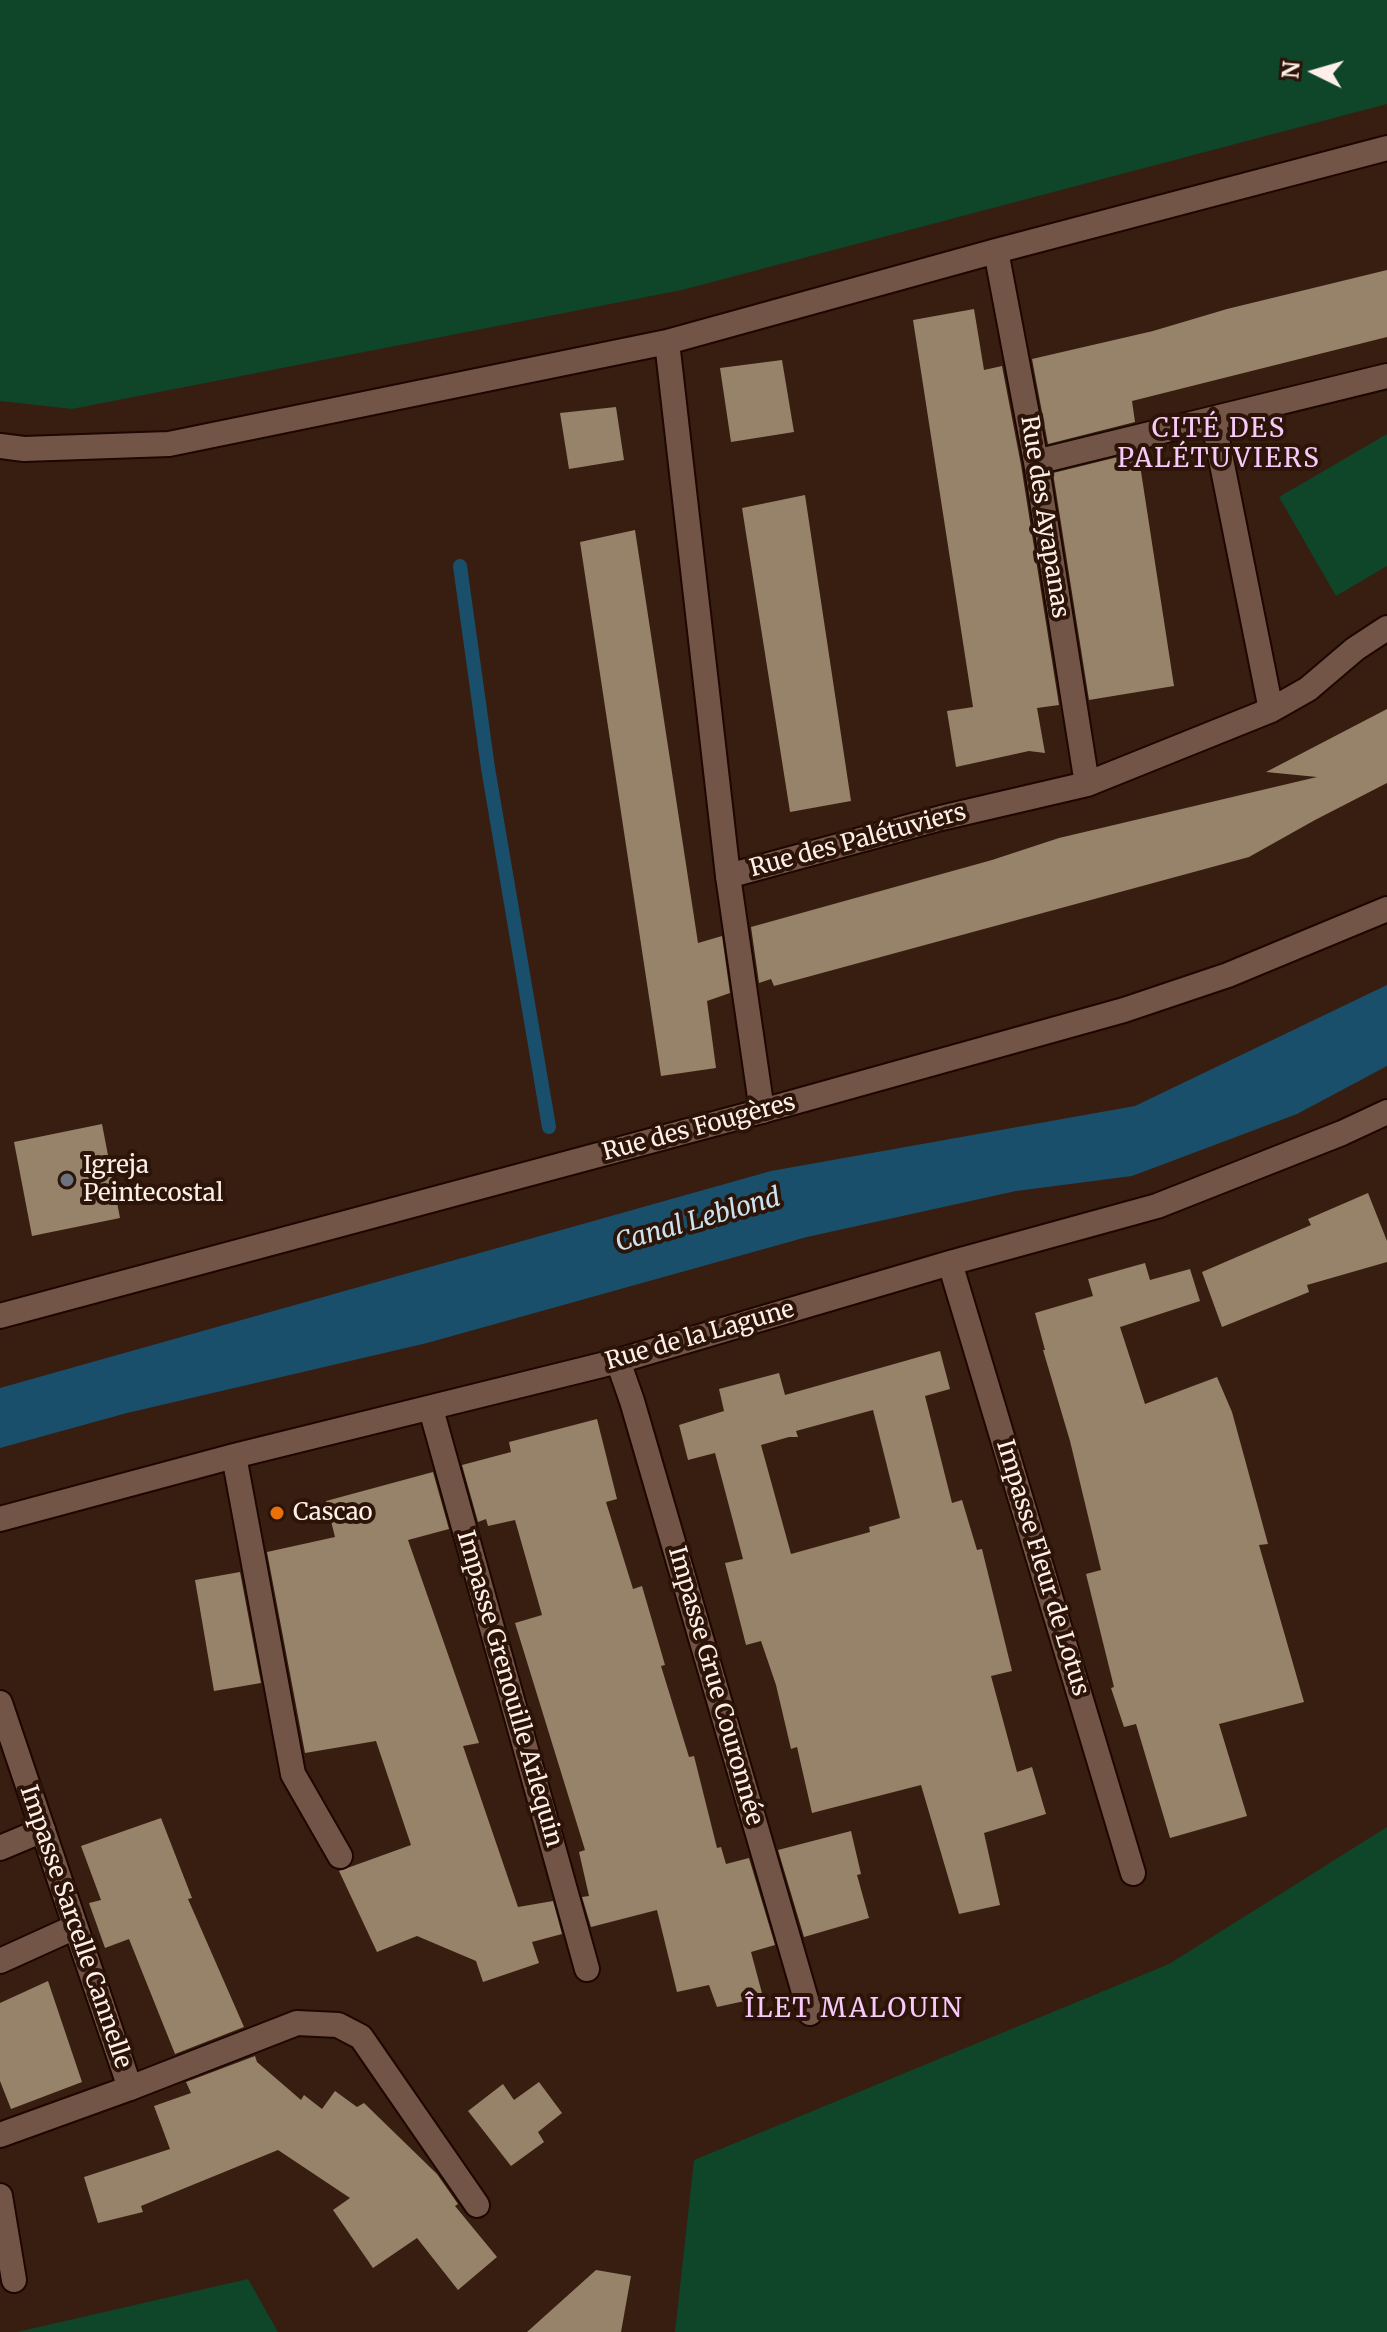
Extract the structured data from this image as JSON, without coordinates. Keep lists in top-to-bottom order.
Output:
{
  "streets": {
    "street": [
      "Rue des Ayapanas",
      "Rue des Palétuviers",
      "Rue des Fougères",
      "Rue de la Lagune",
      "Impasse Fleur de Lotus",
      "Impasse Grue Couronnée",
      "Impasse Grenouille Arlequin",
      "Impasse Sarcelle Cannelle"
    ]
  },
  "crossings": [
    ["Rue des Ayapanas", "Rue des Palétuviers"],
    ["Rue de la Lagune", "Impasse Fleur de Lotus"],
    ["Rue de la Lagune", "Impasse Grue Couronnée"],
    ["Rue de la Lagune", "Impasse Grenouille Arlequin"]
  ],
  "districts": ["CITÉ DES PALÉTUVIERS", "ÎLET MALOUIN"],
  "water": ["Canal Leblond"],
  "places": ["Igreja Peintecostal", "Cascao"],
  "north": "left"
}
